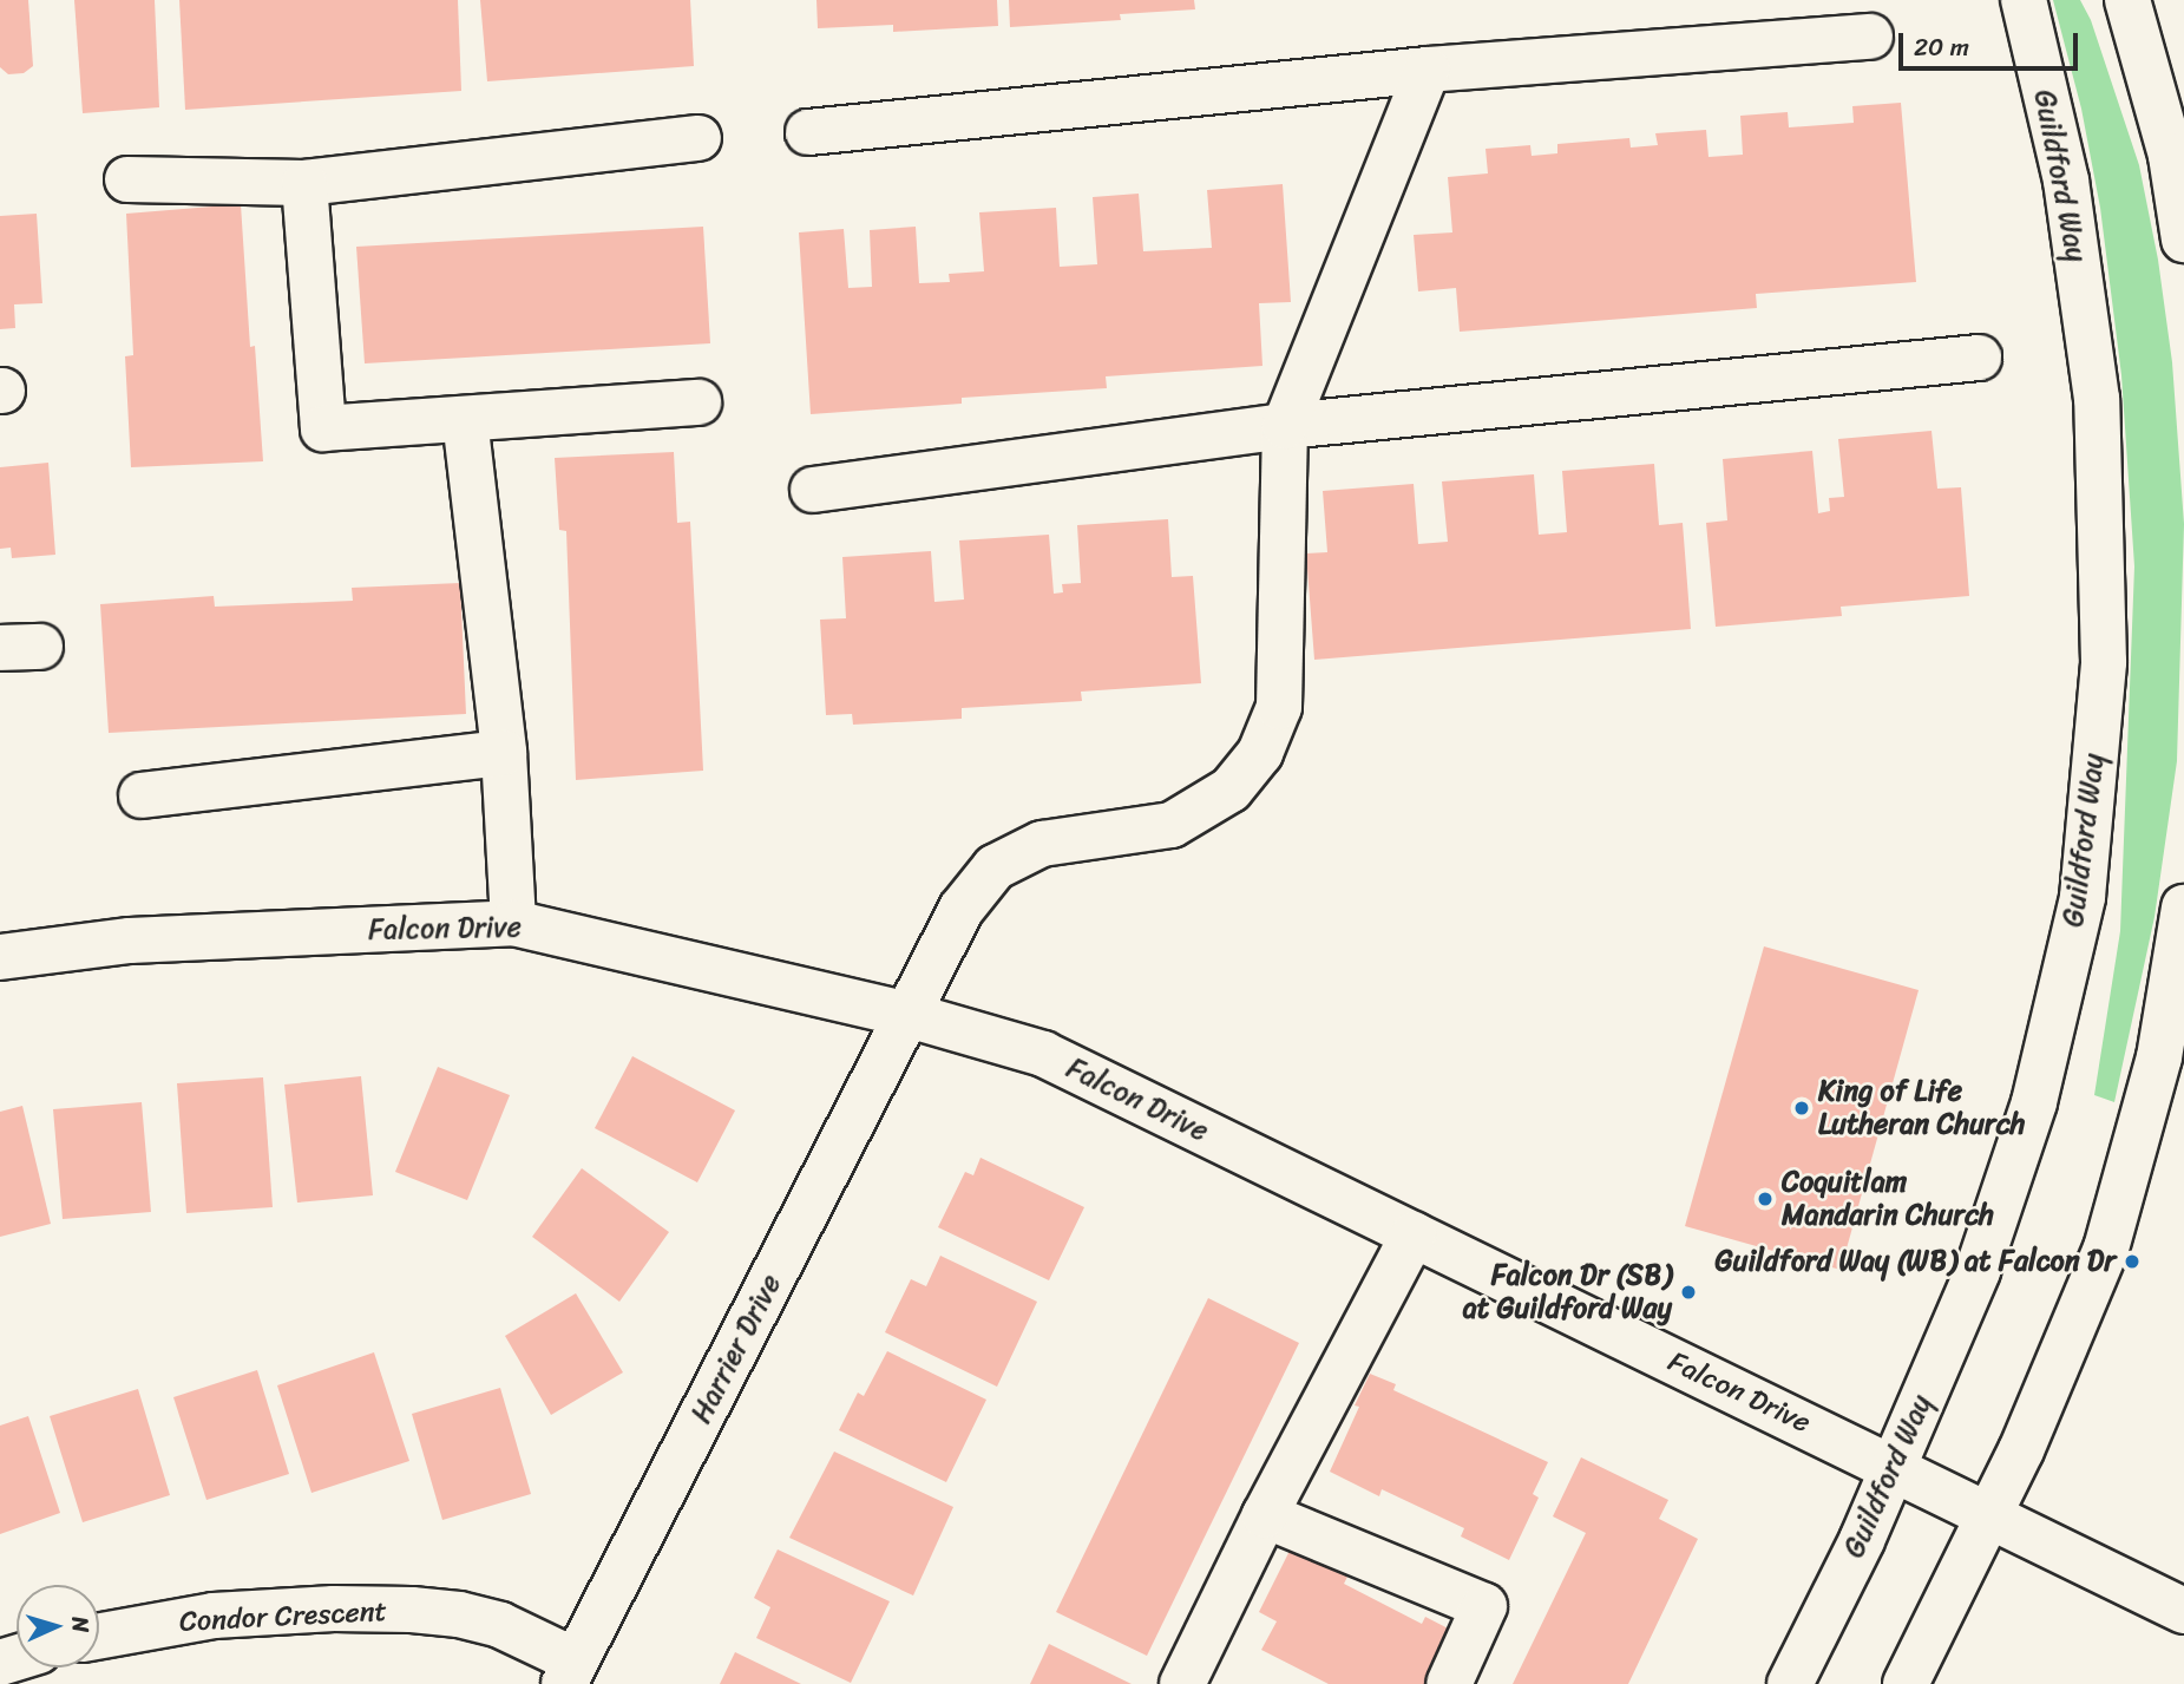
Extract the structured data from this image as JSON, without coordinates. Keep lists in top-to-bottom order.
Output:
{
  "streets": {
    "street": [
      "Guildford Way",
      "Falcon Drive",
      "Harrier Drive",
      "Condor Crescent"
    ]
  },
  "crossings": [
    ["Guildford Way", "Falcon Drive"],
    ["Falcon Drive", "Harrier Drive"],
    ["Harrier Drive", "Condor Crescent"]
  ],
  "places": [
    "King of Life Lutheran Church",
    "Coquitlam Mandarin Church",
    "Guildford Way (WB) at Falcon Dr",
    "Falcon Dr (SB) at Guildford Way"
  ],
  "scale_bar": "20 m",
  "north": "right"
}
